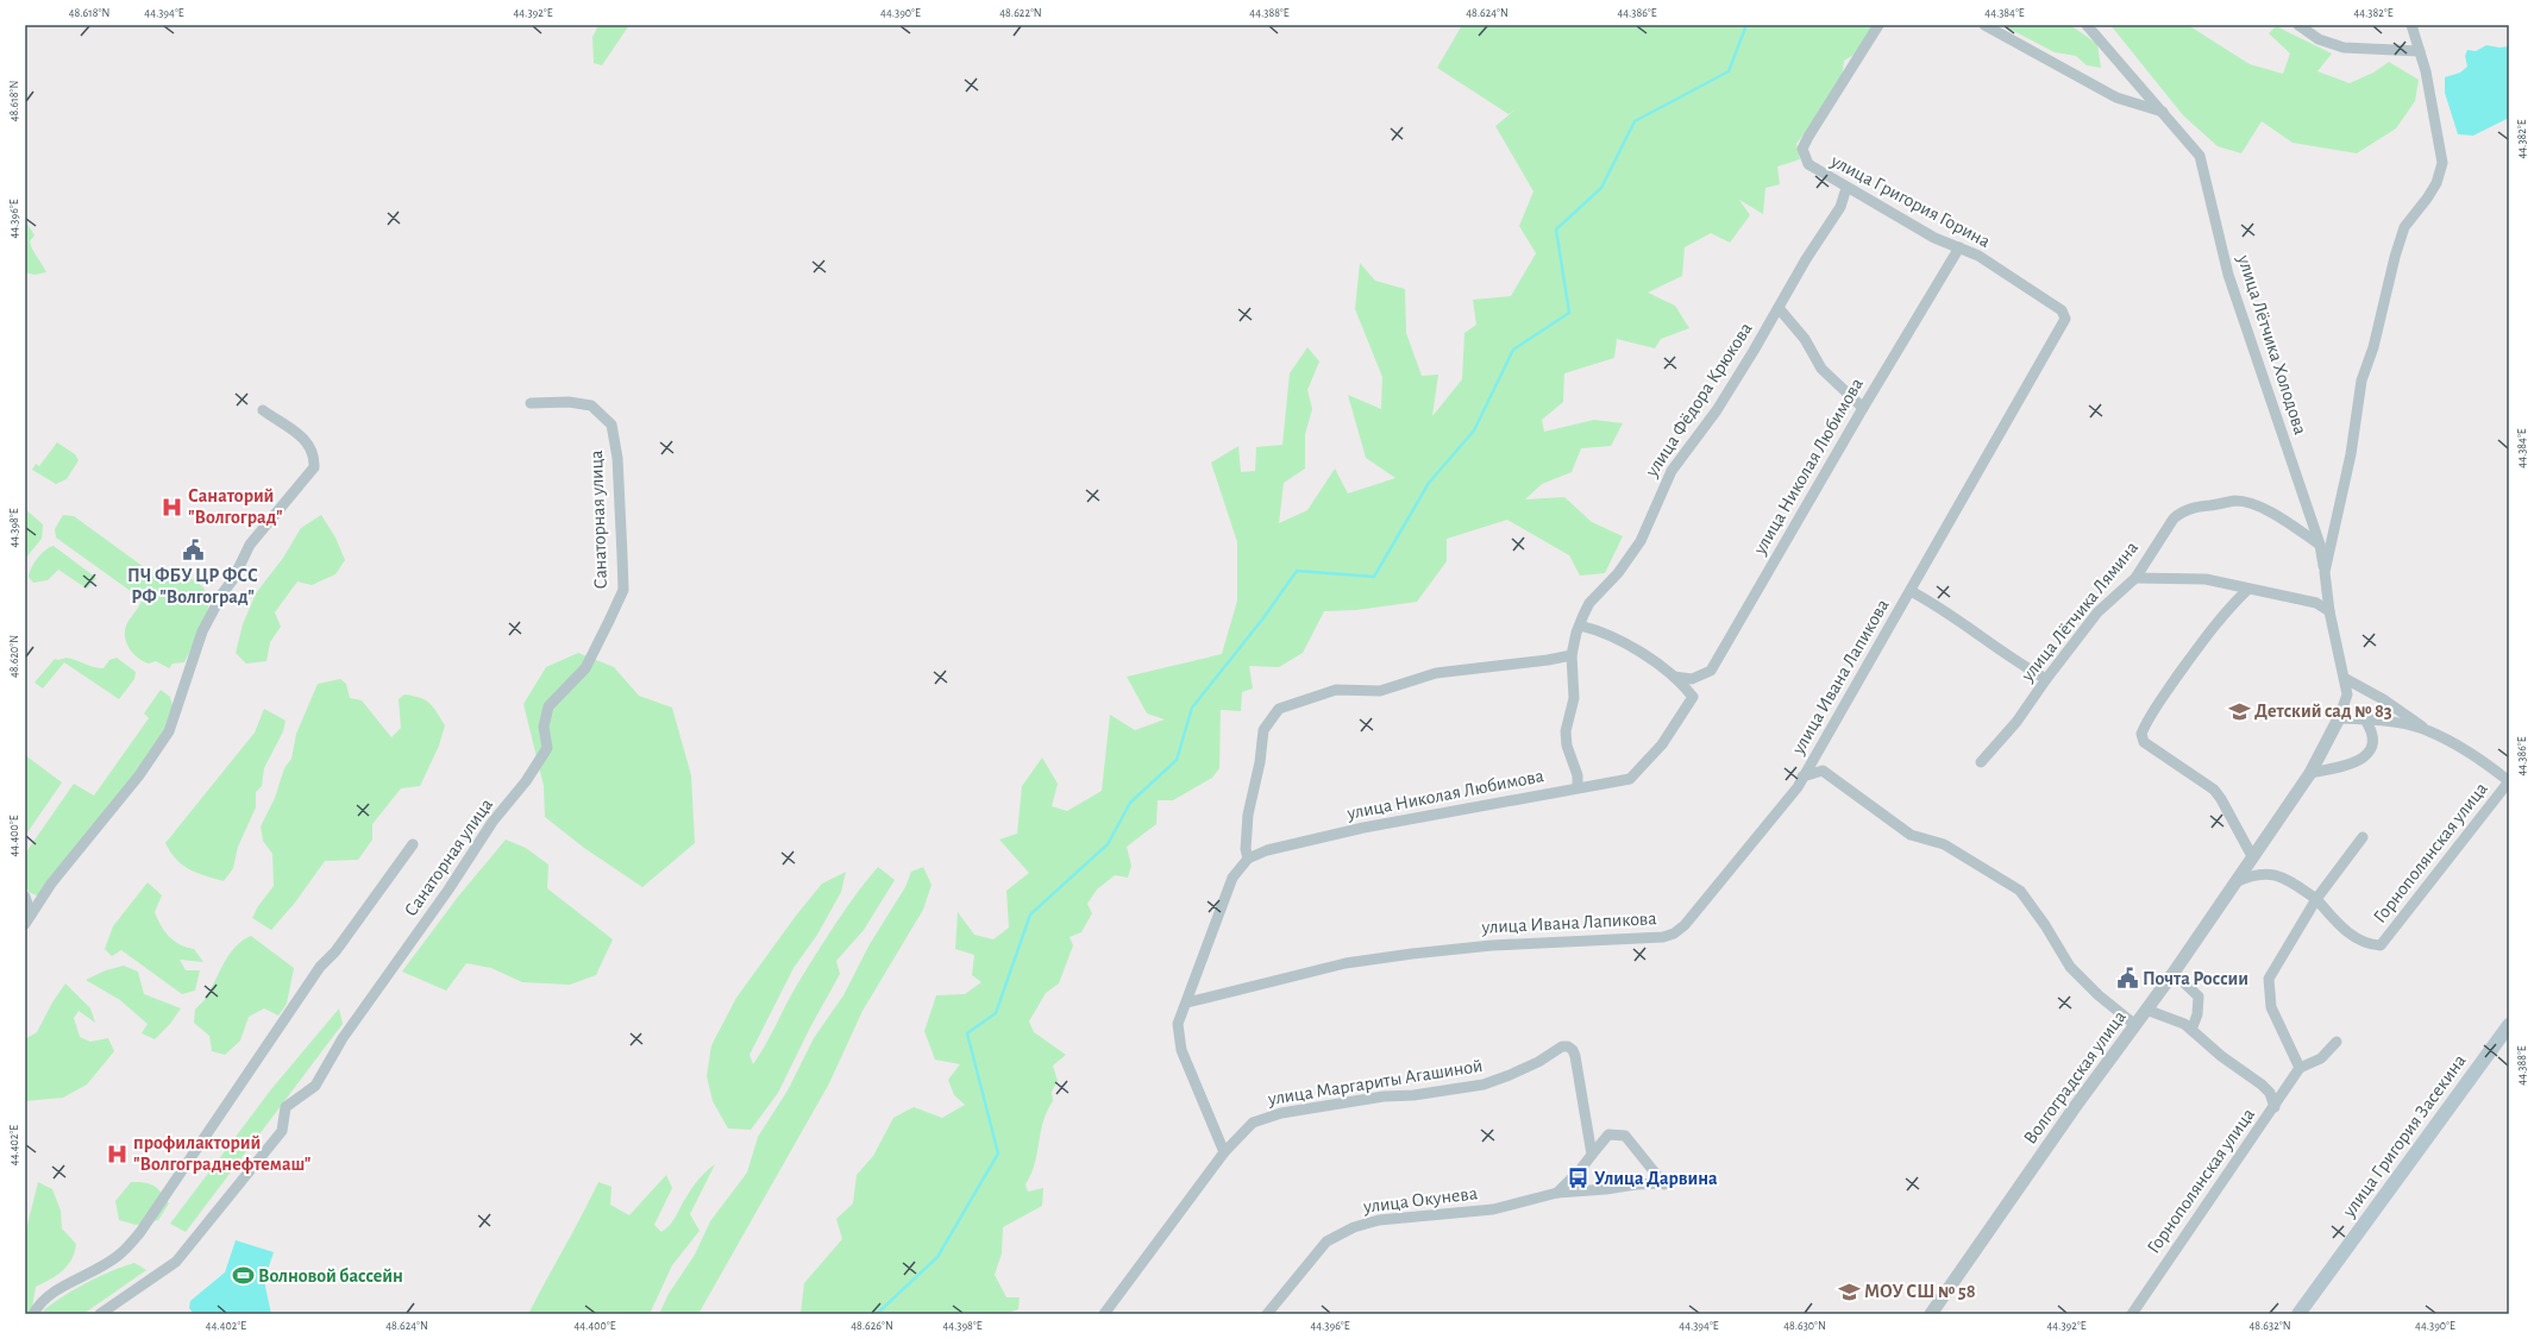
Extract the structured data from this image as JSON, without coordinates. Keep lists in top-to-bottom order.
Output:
{
  "streets": {
    "main road": ["улица Григория Засекина"],
    "street": [
      "улица Григория Горина",
      "улица Лётчика Холодова",
      "улица Фёдора Крюкова",
      "улица Николая Любимова",
      "Санаторная улица",
      "улица Лётчика Лямина",
      "улица Ивана Лапикова",
      "Горнополянская улица",
      "Волгоградская улица",
      "улица Маргариты Агашиной",
      "улица Окунева"
    ]
  },
  "crossings": [
    ["улица Григория Горина", "улица Фёдора Крюкова"],
    ["улица Григория Горина", "улица Николая Любимова"],
    ["улица Григория Горина", "улица Ивана Лапикова"],
    ["улица Лётчика Холодова", "улица Лётчика Лямина"],
    ["улица Лётчика Холодова", "Волгоградская улица"],
    ["улица Фёдора Крюкова", "улица Николая Любимова"],
    ["улица Маргариты Агашиной", "улица Окунева"]
  ],
  "places": {
    "hospital": ["Санаторий \"Волгоград\"", "профилакторий \"Волгограднефтемаш\""],
    "public building": ["ПЧ ФБУ ЦР ФСС РФ \"Волгоград\"", "Почта России"],
    "school or university": ["Детский сад № 83", "МОУ СШ № 58"],
    "bus stop": ["Улица Дарвина"],
    "sports": ["Волновой бассейн"]
  },
  "coordinates": [
    "48.618°N",
    "44.394°E",
    "44.392°E",
    "44.390°E",
    "48.622°N",
    "44.388°E",
    "48.624°N",
    "44.386°E",
    "44.384°E",
    "44.382°E",
    "44.396°E",
    "44.398°E",
    "48.620°N",
    "44.400°E",
    "44.402°E",
    "48.626°N",
    "48.630°N",
    "48.632°N"
  ]
}
